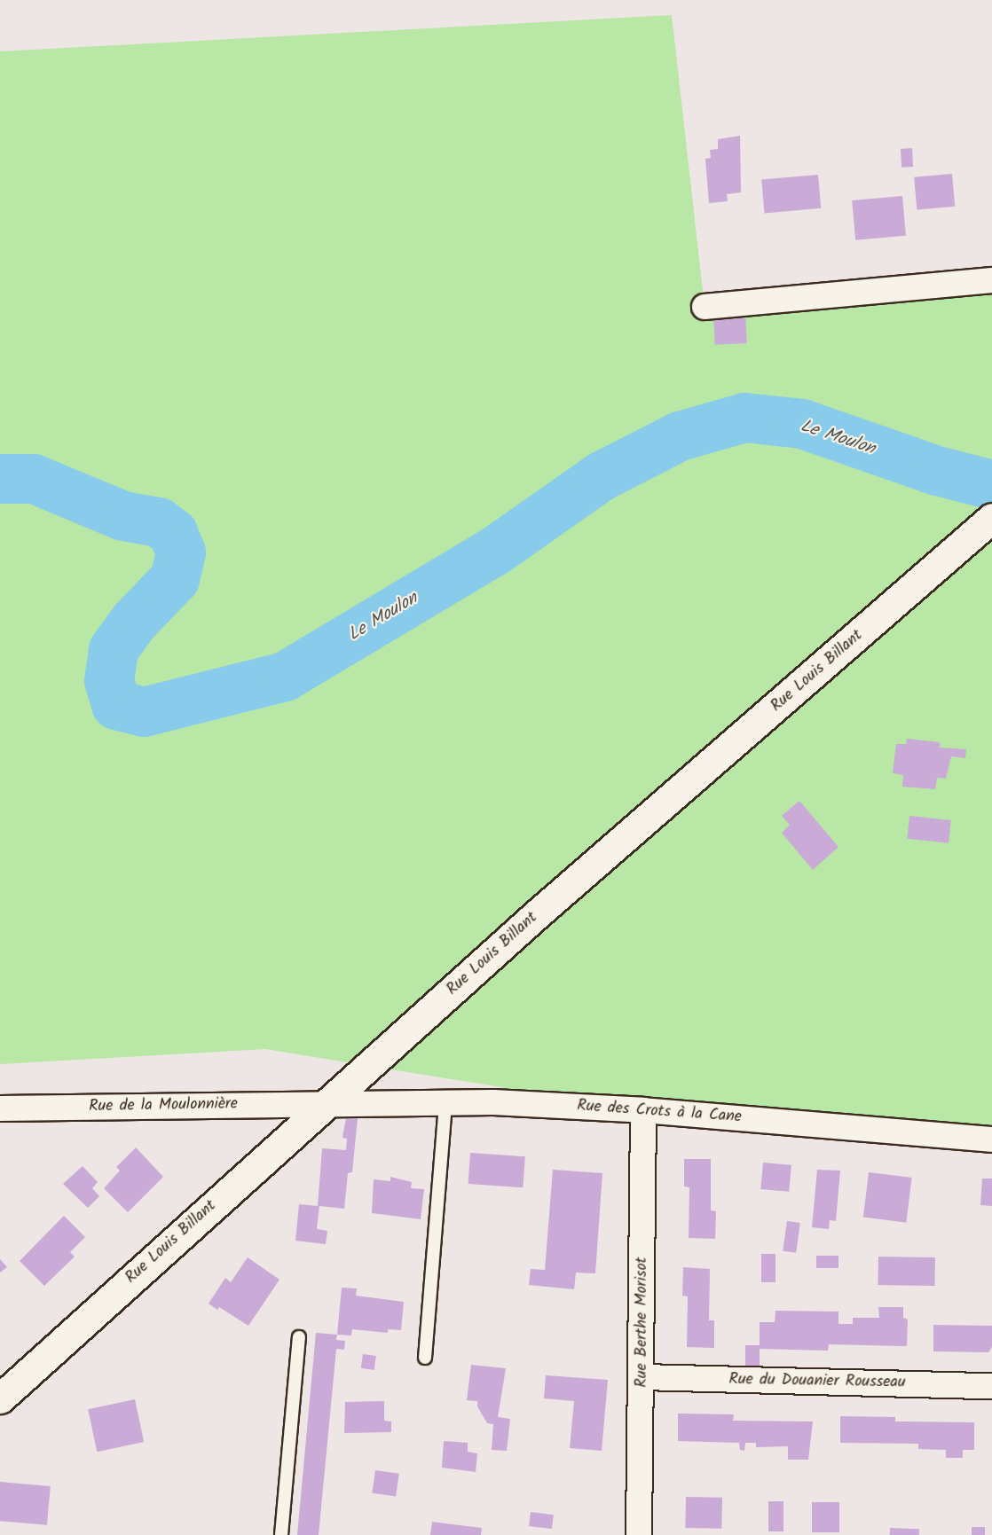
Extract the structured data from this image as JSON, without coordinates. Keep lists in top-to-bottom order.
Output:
{
  "streets": {
    "street": [
      "Rue Louis Billant",
      "Rue de la Moulonnière",
      "Rue des Crots à la Cane",
      "Rue Berthe Morisot",
      "Rue du Douanier Rousseau"
    ]
  },
  "crossings": [
    ["Rue Louis Billant", "Rue de la Moulonnière"],
    ["Rue Louis Billant", "Rue des Crots à la Cane"],
    ["Rue de la Moulonnière", "Rue des Crots à la Cane"],
    ["Rue des Crots à la Cane", "Rue Berthe Morisot"],
    ["Rue Berthe Morisot", "Rue du Douanier Rousseau"]
  ],
  "water": ["Le Moulon"]
}
